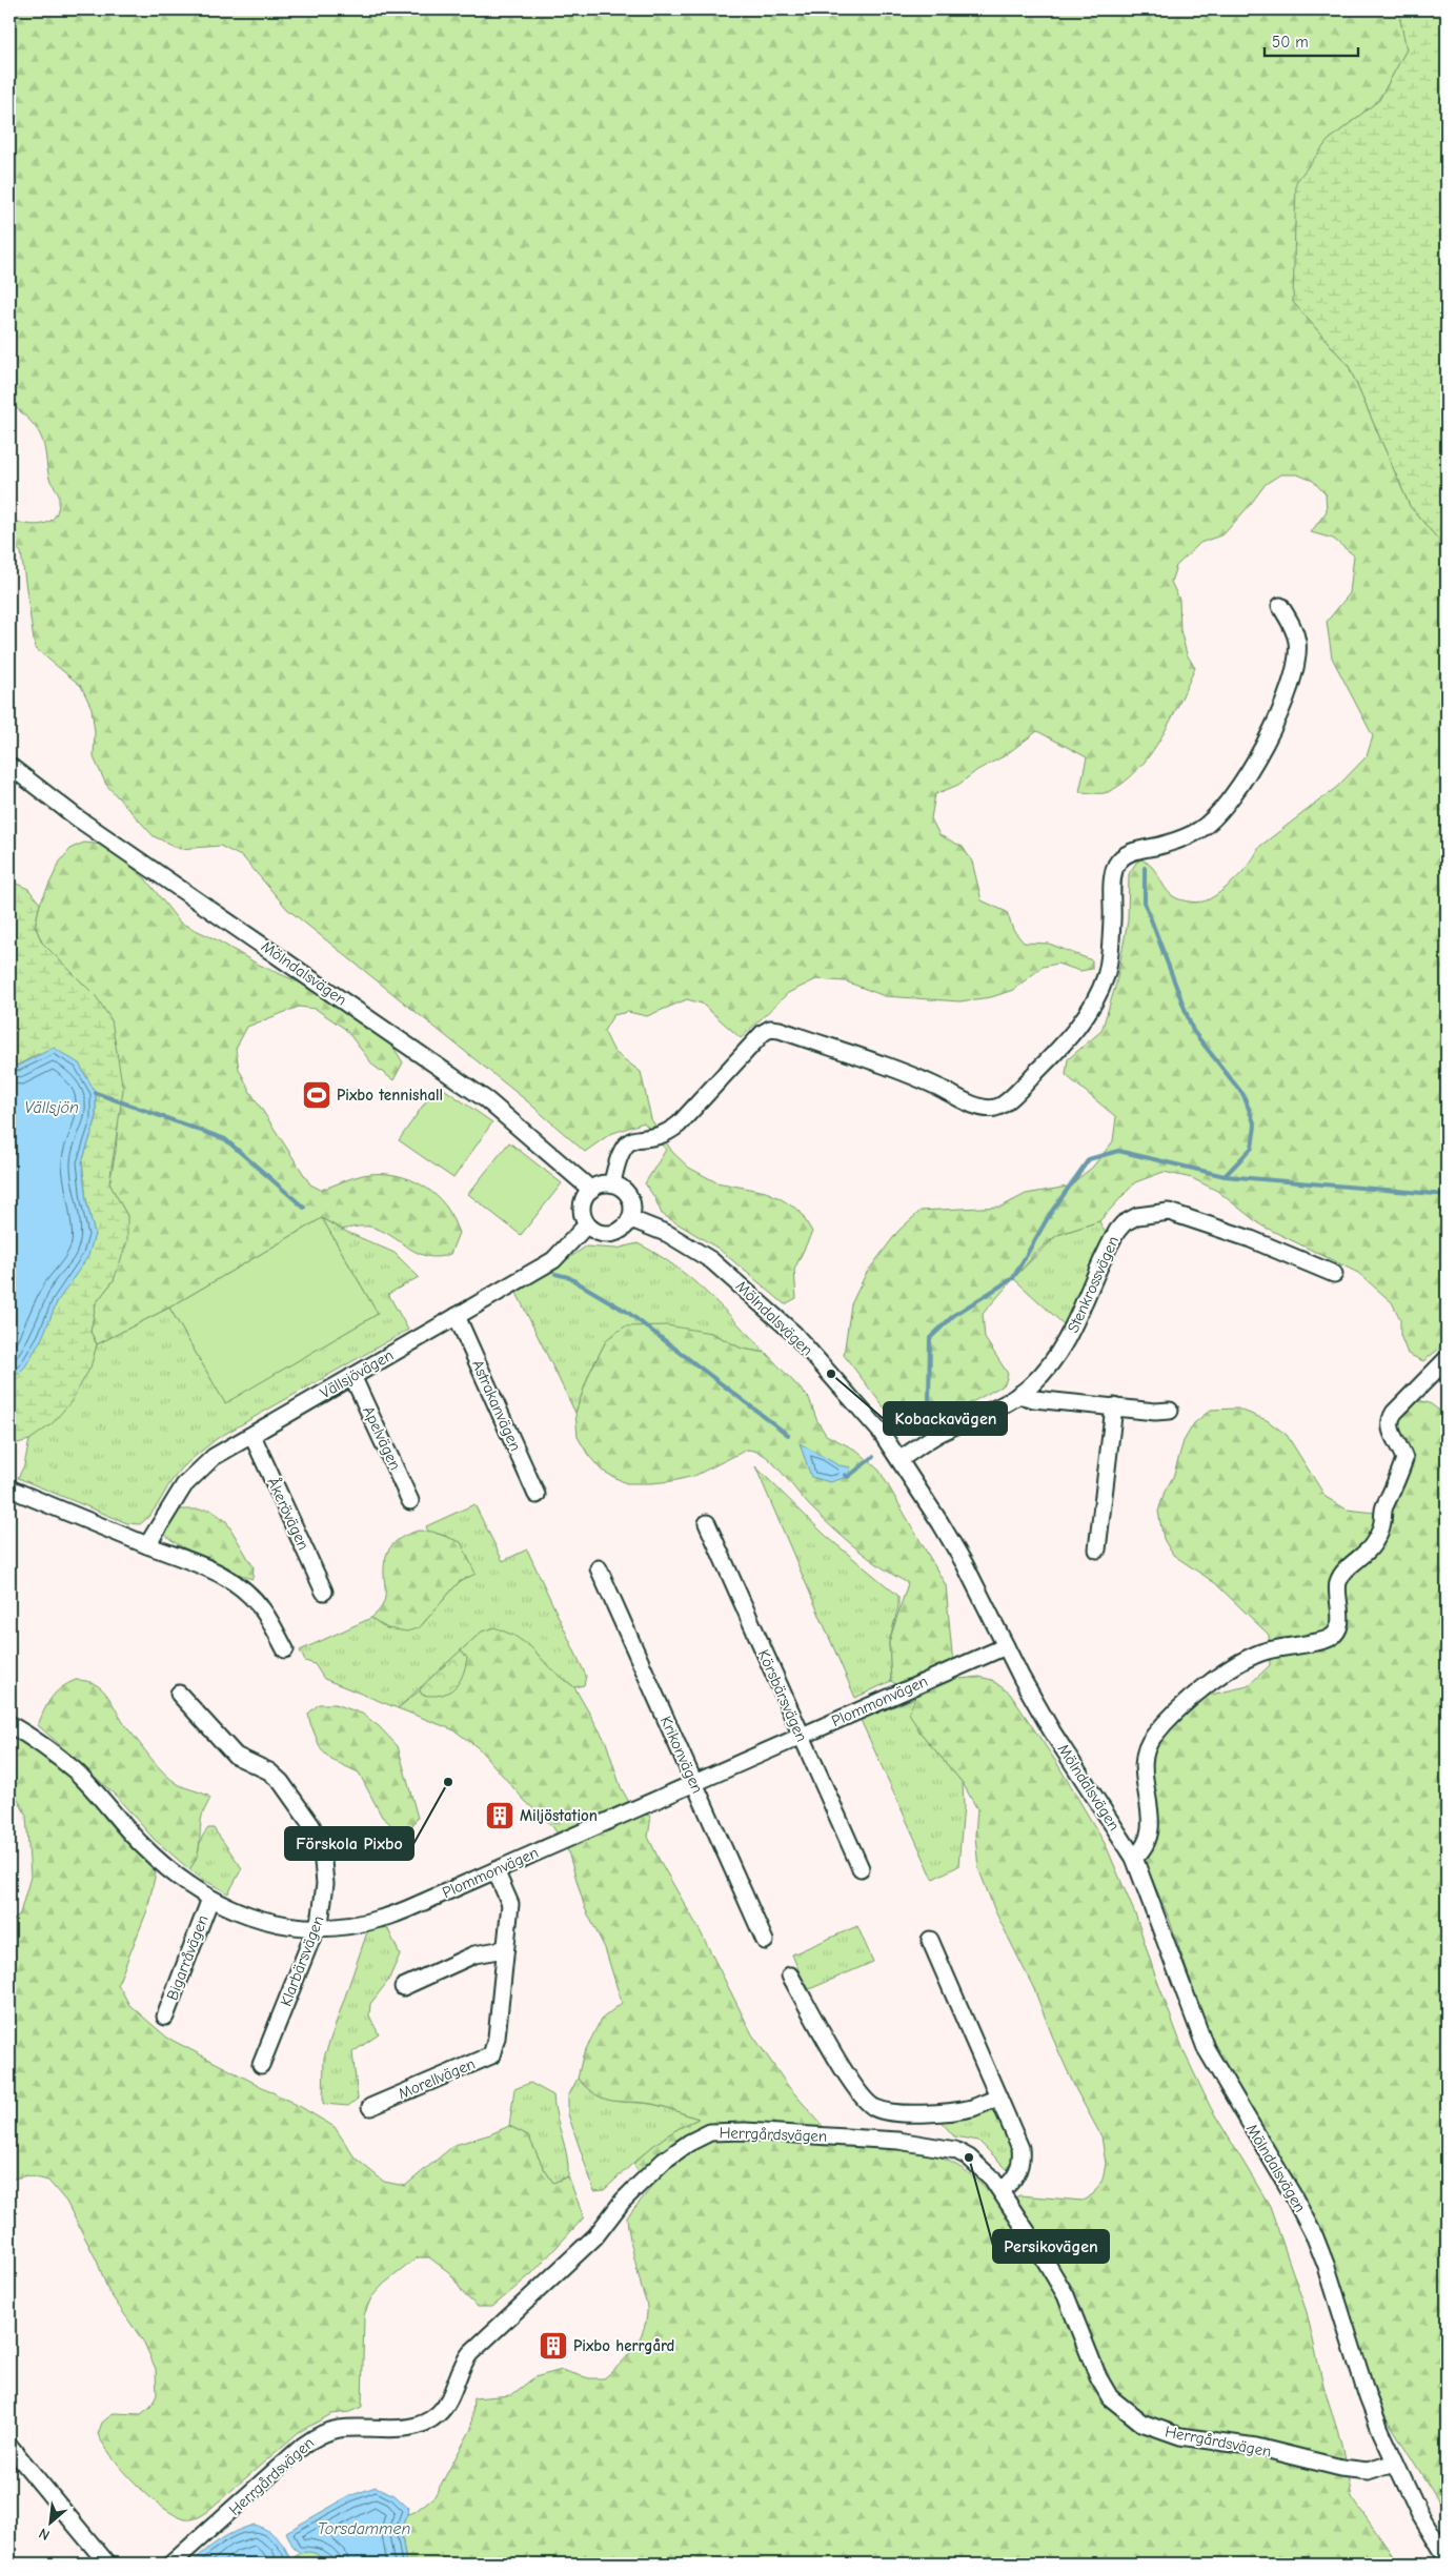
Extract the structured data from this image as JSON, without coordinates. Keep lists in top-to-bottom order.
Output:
{
  "streets": {
    "street": [
      "Mölndalsvägen",
      "Stenkrossvägen",
      "Vällsjövägen",
      "Astrakanvägen",
      "Apelvägen",
      "Åkerövägen",
      "Körsbärsvägen",
      "Plommonvägen",
      "Krikonvägen",
      "Bigarråvägen",
      "Klarbärsvägen",
      "Morellvägen",
      "Herrgårdsvägen"
    ]
  },
  "crossings": [
    ["Mölndalsvägen", "Stenkrossvägen"],
    ["Mölndalsvägen", "Vällsjövägen"],
    ["Mölndalsvägen", "Plommonvägen"],
    ["Mölndalsvägen", "Herrgårdsvägen"],
    ["Vällsjövägen", "Astrakanvägen"],
    ["Vällsjövägen", "Apelvägen"],
    ["Vällsjövägen", "Åkerövägen"],
    ["Körsbärsvägen", "Plommonvägen"],
    ["Plommonvägen", "Krikonvägen"],
    ["Plommonvägen", "Bigarråvägen"],
    ["Plommonvägen", "Klarbärsvägen"],
    ["Plommonvägen", "Morellvägen"]
  ],
  "water": ["Vällsjön", "Torsdammen"],
  "places": {
    "sports": ["Pixbo tennishall"],
    "other": ["Kobackavägen", "Förskola Pixbo", "Persikovägen"],
    "building": ["Miljöstation", "Pixbo herrgård"]
  },
  "scale_bar": "50 m",
  "north": "bottom left"
}
